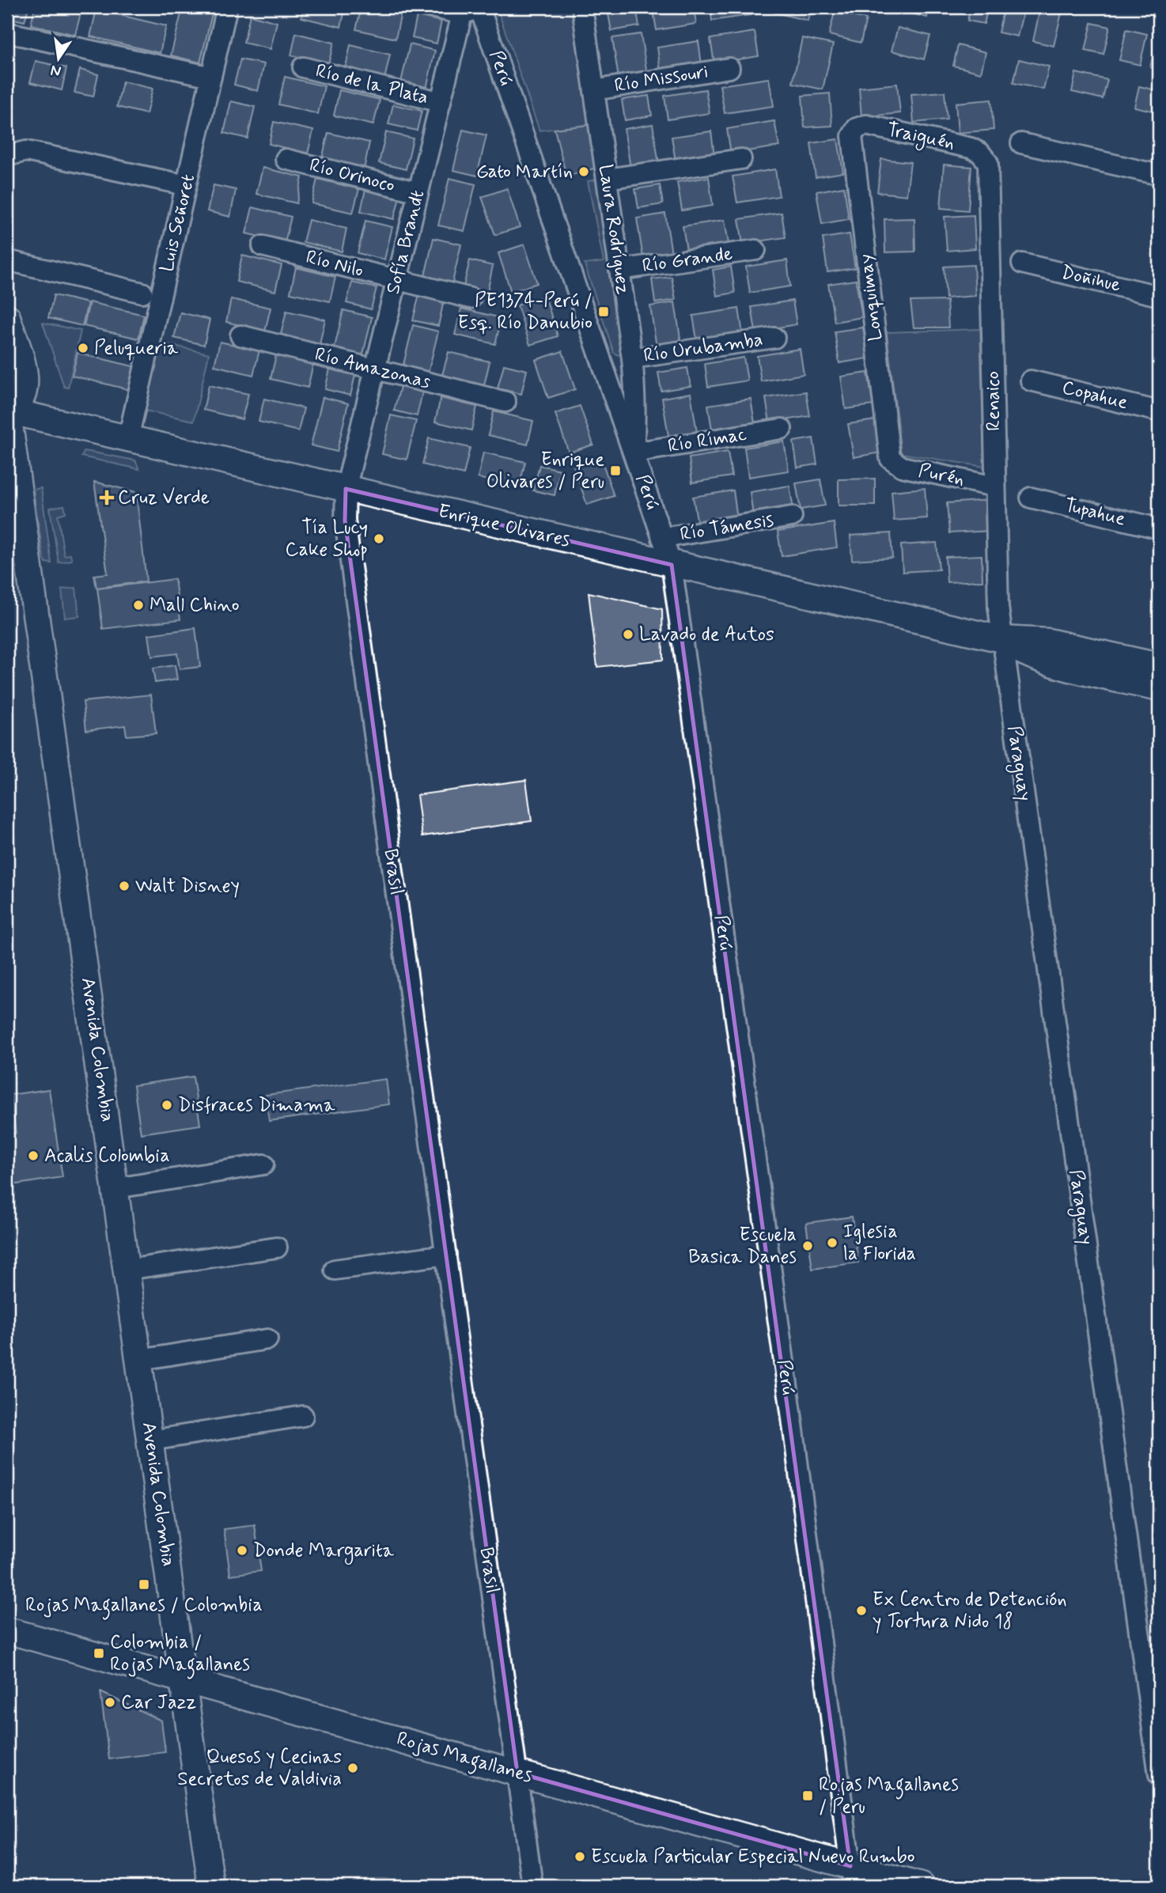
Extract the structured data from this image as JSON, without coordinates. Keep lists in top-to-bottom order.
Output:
{
  "streets": {
    "main road": ["Enrique Olivares", "Avenida Colombia", "Rojas Magallanes"],
    "street": [
      "Perú",
      "Río Missouri",
      "Río de la Plata",
      "Traiguén",
      "Río Orinoco",
      "Luis Señoret",
      "Laura Rodríguez",
      "Sofía Brandt",
      "Río Grande",
      "Río Nilo",
      "Doñihue",
      "Lonquimay",
      "Río Urubamba",
      "Río Amazonas",
      "Copahue",
      "Renaico",
      "Río Rímac",
      "Purén",
      "Tupahue",
      "Río Támesis",
      "Paraguay",
      "Brasil"
    ]
  },
  "crossings": [
    ["Perú", "Laura Rodríguez"],
    ["Perú", "Sofía Brandt"],
    ["Perú", "Río Rímac"],
    ["Perú", "Enrique Olivares"],
    ["Perú", "Río Támesis"],
    ["Perú", "Rojas Magallanes"],
    ["Río Missouri", "Laura Rodríguez"],
    ["Río de la Plata", "Sofía Brandt"],
    ["Traiguén", "Lonquimay"],
    ["Traiguén", "Renaico"],
    ["Río Orinoco", "Sofía Brandt"],
    ["Luis Señoret", "Enrique Olivares"],
    ["Laura Rodríguez", "Río Grande"],
    ["Laura Rodríguez", "Río Urubamba"],
    ["Laura Rodríguez", "Río Rímac"],
    ["Sofía Brandt", "Río Nilo"],
    ["Sofía Brandt", "Río Amazonas"],
    ["Sofía Brandt", "Enrique Olivares"],
    ["Sofía Brandt", "Brasil"],
    ["Lonquimay", "Purén"],
    ["Renaico", "Purén"],
    ["Renaico", "Enrique Olivares"],
    ["Renaico", "Paraguay"],
    ["Enrique Olivares", "Paraguay"],
    ["Enrique Olivares", "Brasil"],
    ["Enrique Olivares", "Avenida Colombia"],
    ["Brasil", "Rojas Magallanes"],
    ["Avenida Colombia", "Rojas Magallanes"]
  ],
  "places": {
    "other": [
      "Gato Martín",
      "Peluqueria",
      "Tía Lucy Cake Shop",
      "Mall Chino",
      "Lavado de Autos",
      "Walt Disney",
      "Disfraces Dimama",
      "Acalis Colombia",
      "Iglesia la Florida",
      "Escuela Basica Danes",
      "Donde Margarita",
      "Ex Centro de Detención y Tortura Nido 18",
      "Car Jazz",
      "Quesos y Cecinas Secretos de Valdivia",
      "Escuela Particular Especial Nuevo Rumbo"
    ],
    "transit": [
      "PE1374-Perú / Esq. Río Danubio",
      "Enrique Olivares / Peru",
      "Rojas Magallanes / Colombia",
      "Colombia / Rojas Magallanes",
      "Rojas Magallanes / Peru"
    ],
    "health": ["Cruz Verde"]
  },
  "north": "bottom"
}
